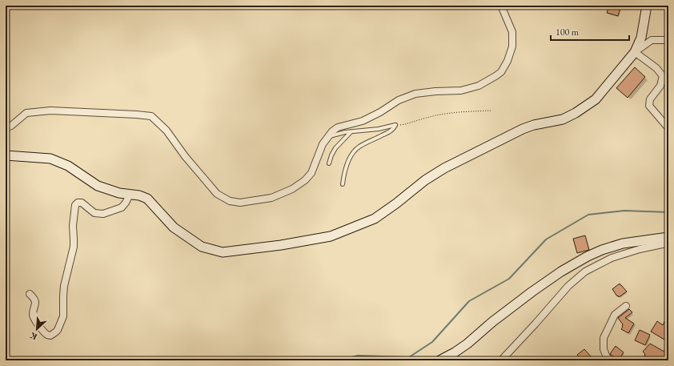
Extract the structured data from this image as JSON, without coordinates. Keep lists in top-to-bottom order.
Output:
{
  "scale_bar": "100 m",
  "north": "bottom left"
}
